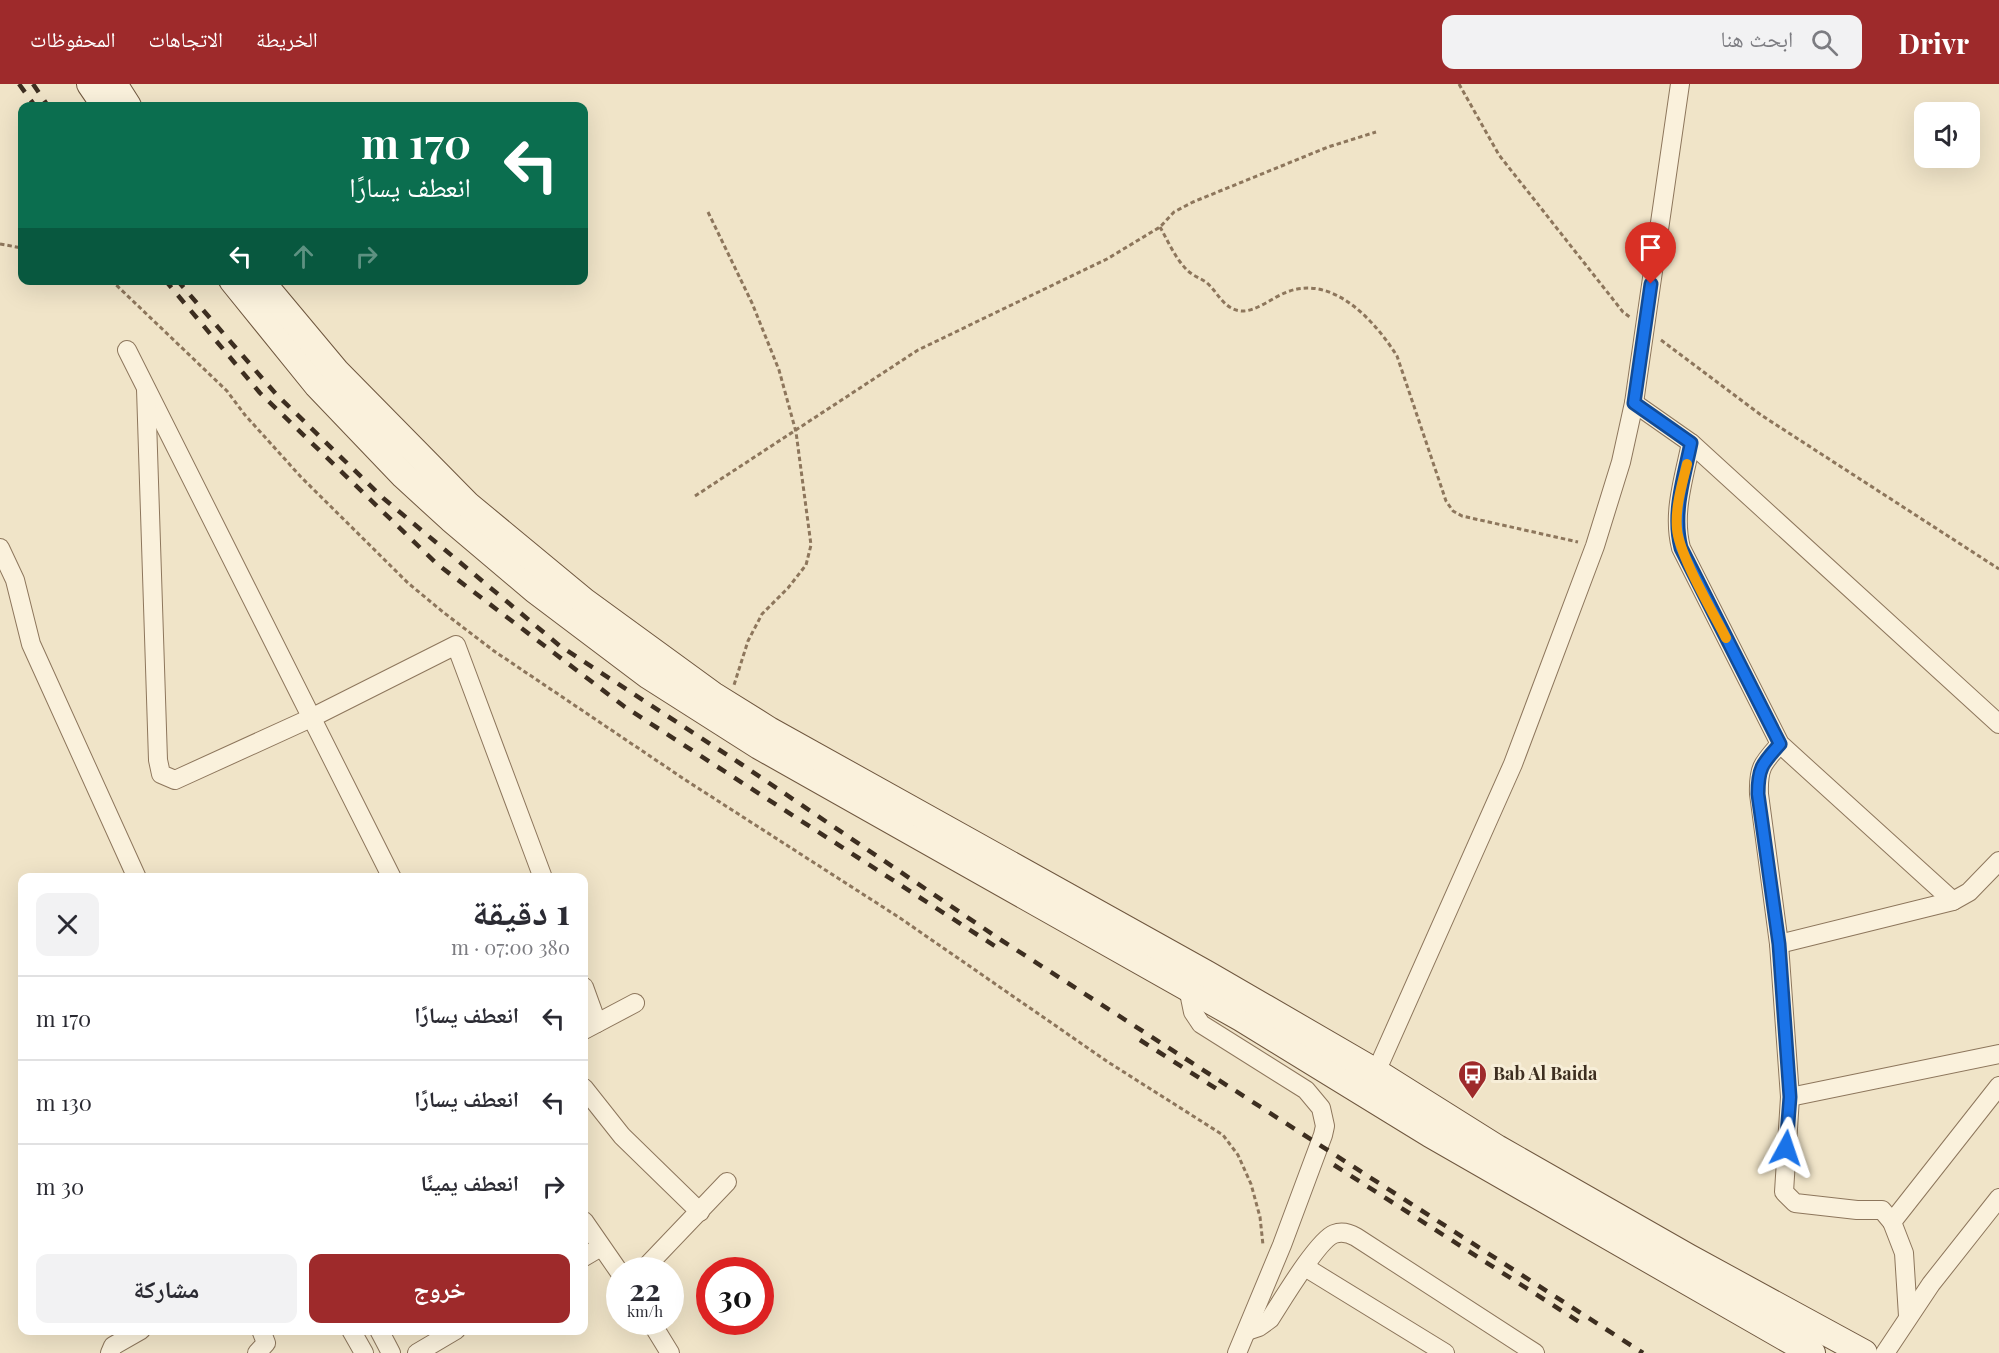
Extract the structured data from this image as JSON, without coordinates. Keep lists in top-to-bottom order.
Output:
{
  "places": {
    "bus stop": ["Bab Al Baida"]
  },
  "page": {
    "header": "Drivr",
    "search": "ابحث هنا",
    "nav": ["الخريطة", "الاتجاهات", "المحفوظات"],
    "turn": ["170 m", "انعطف يسارًا"],
    "heading": ["1 دقيقة", "380 m · 07:00"],
    "list": [
      {
        "name": "انعطف يسارًا",
        "value": "170 m"
      },
      {
        "name": "انعطف يسارًا",
        "value": "130 m"
      },
      {
        "name": "انعطف يمينًا",
        "value": "30 m"
      }
    ],
    "buttons": ["خروج", "مشاركة"],
    "speed": "22 km/h",
    "limit": "30"
  }
}
